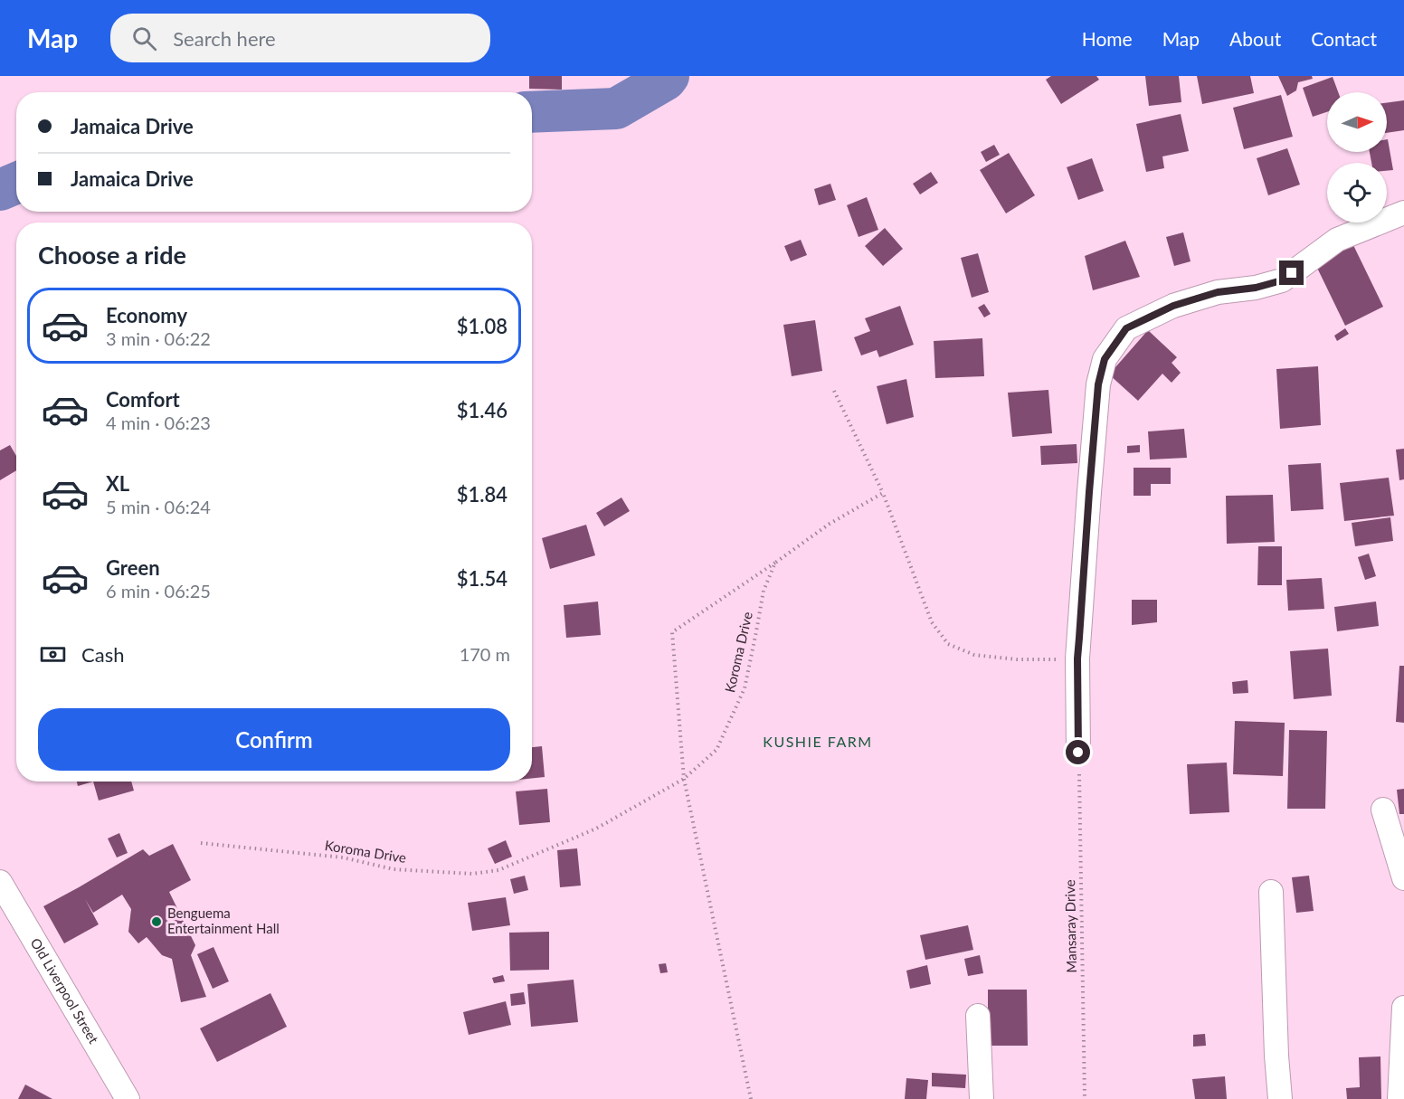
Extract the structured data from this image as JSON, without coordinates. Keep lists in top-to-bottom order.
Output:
{
  "streets": {
    "street": ["Old Liverpool Street"],
    "path": ["Koroma Drive", "Mansaray Drive"]
  },
  "districts": ["KUSHIE FARM"],
  "places": ["Benguema Entertainment Hall"],
  "north": "right",
  "page": {
    "header": "Map",
    "search": "Search here",
    "nav": [
      "Home",
      "Map",
      "About",
      "Contact"
    ],
    "banner": ["Jamaica Drive", "Jamaica Drive"],
    "heading": "Choose a ride",
    "list": [
      {
        "name": "Economy",
        "note": "3 min · 06:22",
        "value": "$1.08"
      },
      {
        "name": "Comfort",
        "note": "4 min · 06:23",
        "value": "$1.46"
      },
      {
        "name": "XL",
        "note": "5 min · 06:24",
        "value": "$1.84"
      },
      {
        "name": "Green",
        "note": "6 min · 06:25",
        "value": "$1.54"
      }
    ],
    "pay": ["Cash", "170 m"],
    "buttons": "Confirm"
  }
}
